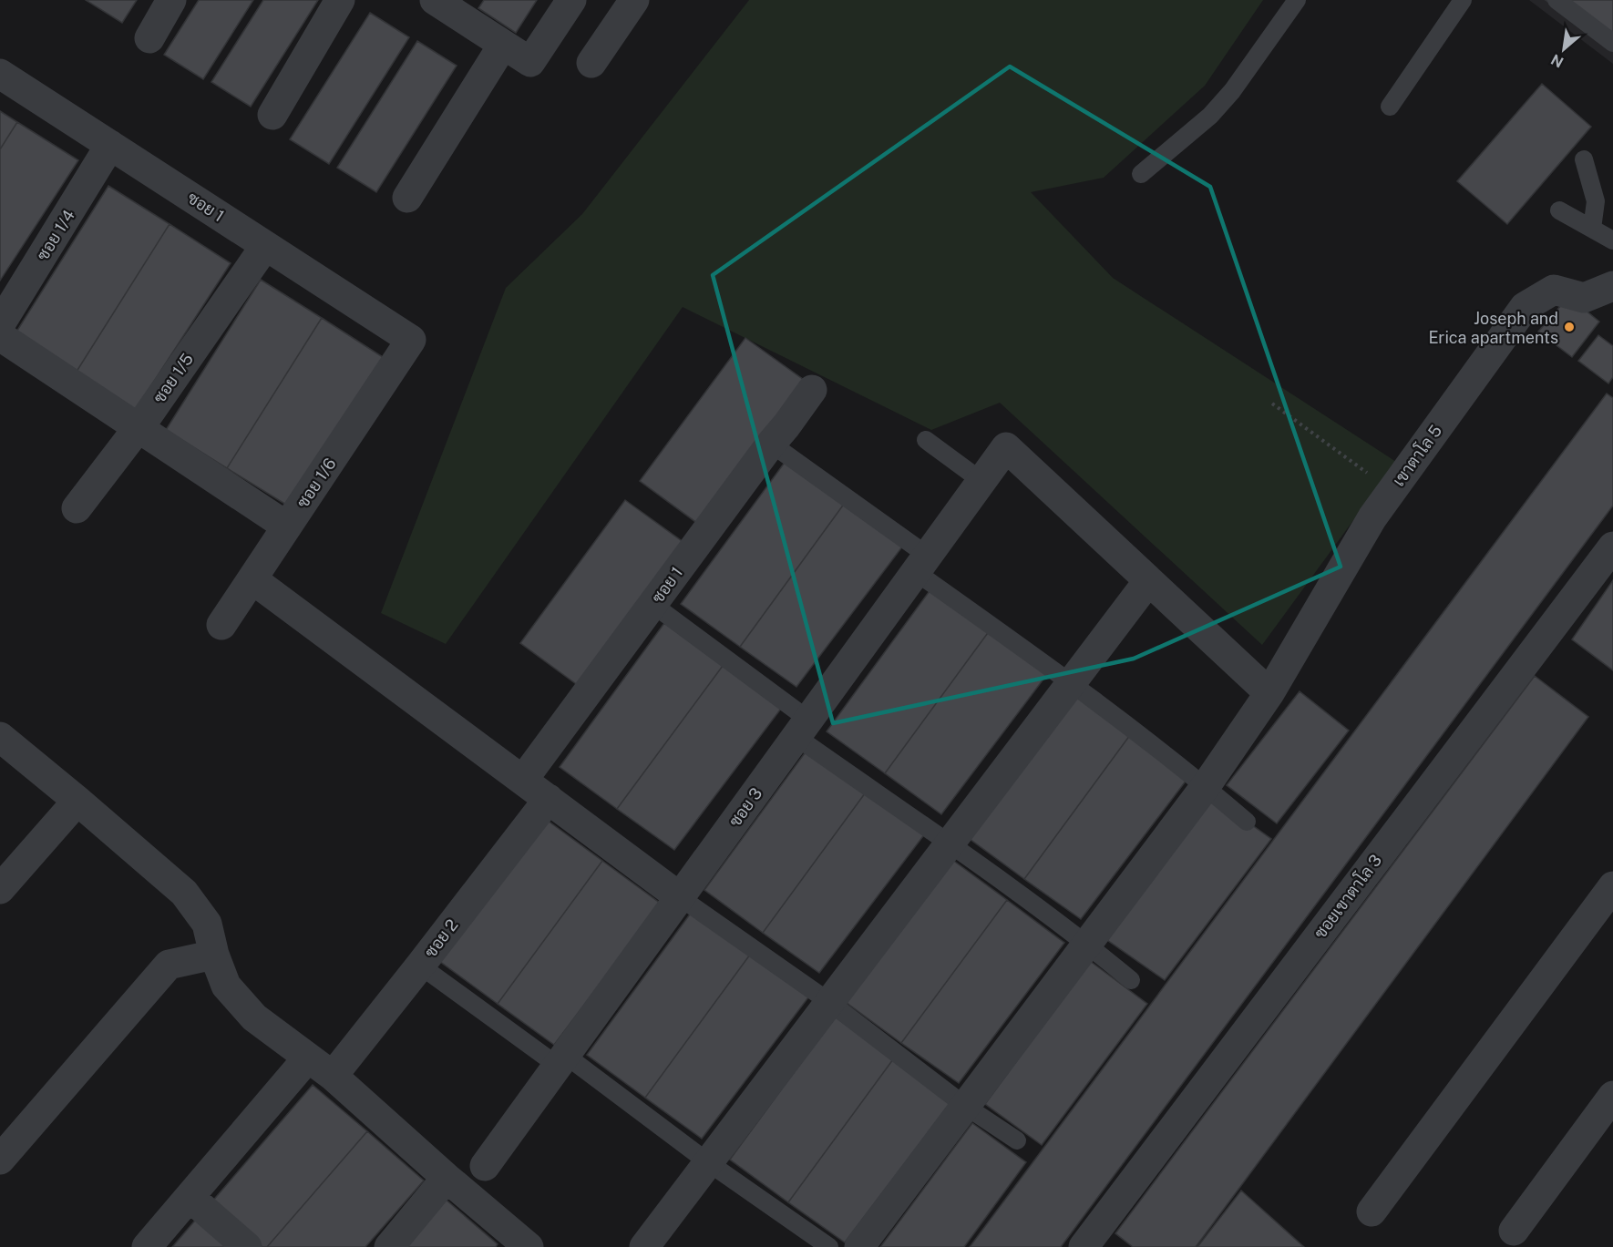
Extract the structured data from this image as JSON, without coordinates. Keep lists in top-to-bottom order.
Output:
{
  "streets": {
    "street": [
      "ซอย 1",
      "ซอย 1/4",
      "ซอย 1/5",
      "เขาตาโล 5",
      "ซอย 1/6",
      "ซอย 3",
      "ซอยเขาตาโล 3",
      "ซอย 2"
    ]
  },
  "crossings": [
    ["ซอย 1", "ซอย 1/4"],
    ["ซอย 1", "ซอย 1/5"],
    ["ซอย 1", "ซอย 1/6"]
  ],
  "places": ["Joseph and Erica apartments"],
  "north": "bottom left"
}
